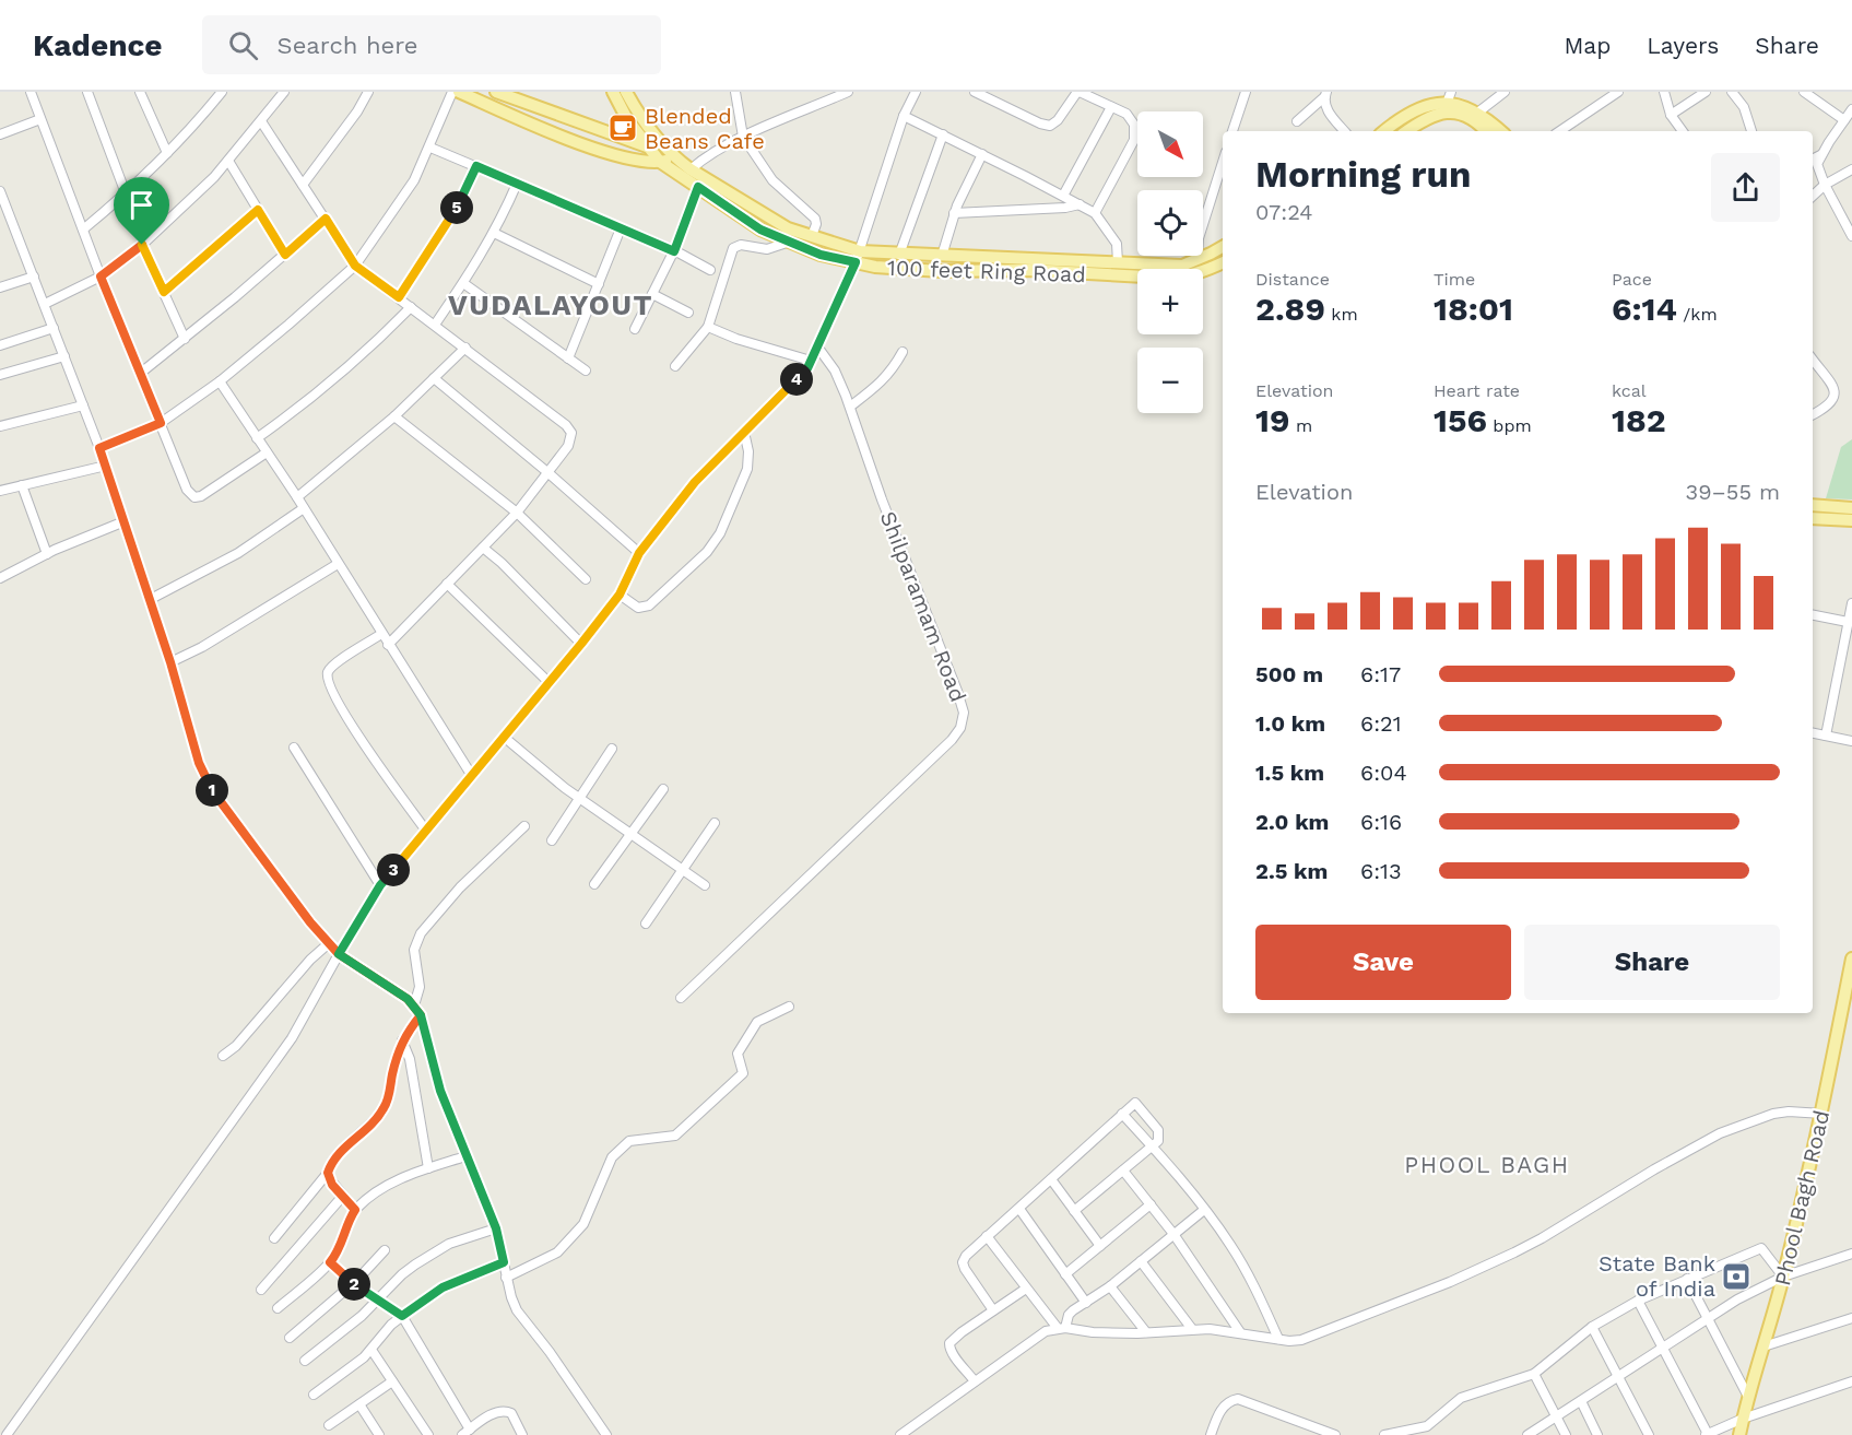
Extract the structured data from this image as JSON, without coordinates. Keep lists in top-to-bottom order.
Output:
{
  "streets": {
    "main road": ["100 feet Ring Road", "Phool Bagh Road"],
    "street": ["Shilparamam Road"]
  },
  "districts": ["VUDALAYOUT", "PHOOL BAGH"],
  "places": {
    "cafe": ["Blended Beans Cafe"],
    "bank": ["State Bank of India"]
  },
  "north": "bottom right",
  "page": {
    "header": "Kadence",
    "search": "Search here",
    "nav": ["Map", "Layers", "Share"],
    "map_buttons": ["+", "−"],
    "heading": ["Morning run", "07:24"],
    "pins": [
      "5",
      "4",
      "1",
      "3",
      "2"
    ],
    "stats": [
      ["Distance", "2.89 km"],
      ["Time", "18:01"],
      ["Pace", "6:14 /km"],
      ["Elevation", "19 m"],
      ["Heart rate", "156 bpm"],
      ["kcal", "182"]
    ],
    "chart": ["Elevation", "39–55 m"],
    "list": [
      {
        "name": "500 m",
        "note": "6:17"
      },
      {
        "name": "1.0 km",
        "note": "6:21"
      },
      {
        "name": "1.5 km",
        "note": "6:04"
      },
      {
        "name": "2.0 km",
        "note": "6:16"
      },
      {
        "name": "2.5 km",
        "note": "6:13"
      }
    ],
    "buttons": ["Save", "Share"]
  }
}
